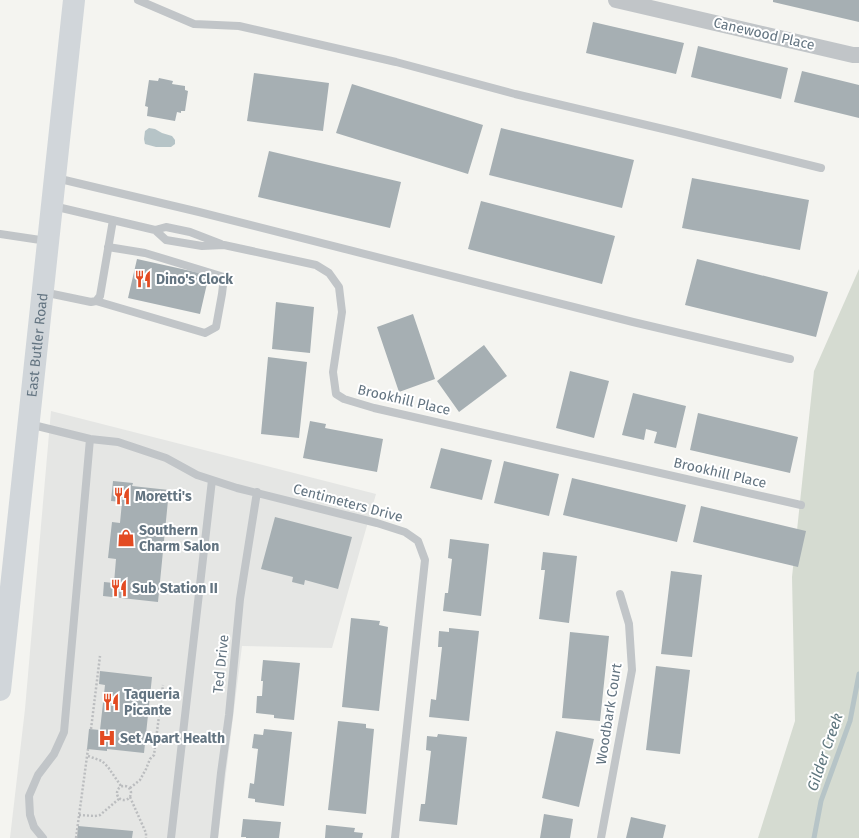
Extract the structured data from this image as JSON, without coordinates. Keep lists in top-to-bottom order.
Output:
{
  "streets": {
    "main road": ["East Butler Road"],
    "street": ["Canewood Place"],
    "lane": [
      "Brookhill Place",
      "Centimeters Drive",
      "Ted Drive",
      "Woodbark Court"
    ]
  },
  "crossings": [
    ["East Butler Road", "Brookhill Place"],
    ["East Butler Road", "Centimeters Drive"],
    ["Centimeters Drive", "Ted Drive"]
  ],
  "water": ["Gilder Creek"],
  "places": {
    "restaurant": [
      "Dino's Clock",
      "Moretti's",
      "Sub Station II",
      "Taqueria Picante"
    ],
    "shop": ["Southern Charm Salon"],
    "hospital": ["Set Apart Health"]
  }
}
